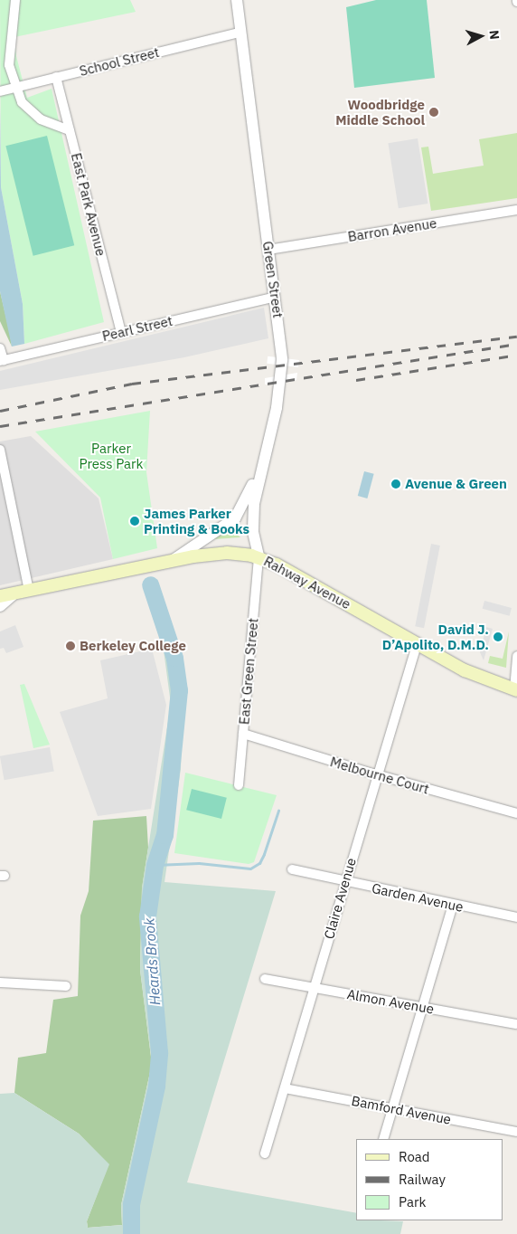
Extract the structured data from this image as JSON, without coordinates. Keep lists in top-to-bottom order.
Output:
{
  "streets": {
    "main road": ["Rahway Avenue"],
    "street": [
      "School Street",
      "East Park Avenue",
      "Barron Avenue",
      "Green Street",
      "Pearl Street",
      "East Green Street",
      "Melbourne Court",
      "Garden Avenue",
      "Claire Avenue",
      "Almon Avenue",
      "Bamford Avenue"
    ]
  },
  "crossings": [
    ["School Street", "East Park Avenue"],
    ["School Street", "Green Street"],
    ["East Park Avenue", "Pearl Street"],
    ["Barron Avenue", "Green Street"],
    ["Green Street", "Pearl Street"],
    ["Green Street", "Rahway Avenue"],
    ["Green Street", "East Green Street"],
    ["Rahway Avenue", "East Green Street"],
    ["Rahway Avenue", "Claire Avenue"],
    ["East Green Street", "Melbourne Court"],
    ["Melbourne Court", "Claire Avenue"],
    ["Garden Avenue", "Claire Avenue"],
    ["Claire Avenue", "Almon Avenue"],
    ["Claire Avenue", "Bamford Avenue"]
  ],
  "water": ["Heards Brook"],
  "parks": ["Parker Press Park"],
  "places": [
    "Woodbridge Middle School",
    "Avenue & Green",
    "James Parker Printing & Books",
    "David J. D’Apolito, D.M.D.",
    "Berkeley College"
  ],
  "legend": ["Road", "Railway", "Park"],
  "north": "right"
}
